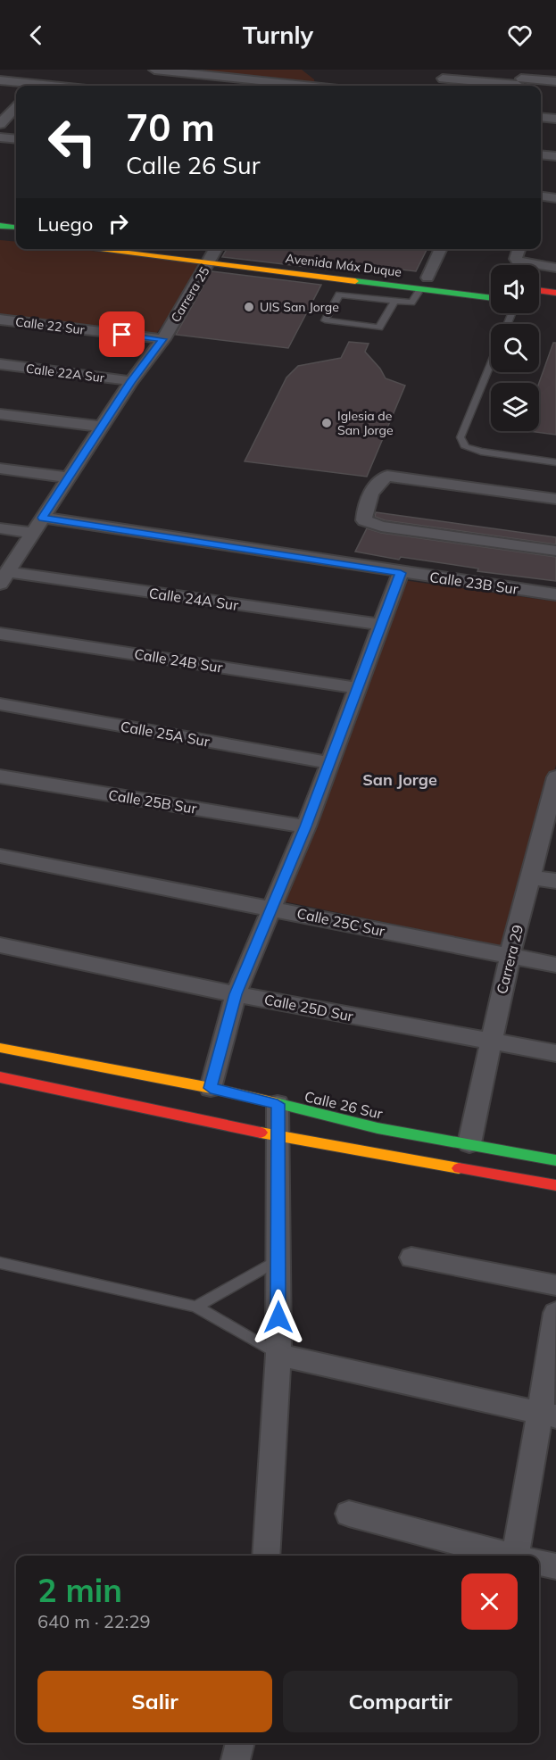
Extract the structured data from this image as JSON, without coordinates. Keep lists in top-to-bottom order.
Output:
{
  "streets": {
    "main road": ["Avenida Máx Duque", "Calle 26 Sur"],
    "street": [
      "Carrera 25",
      "Calle 22 Sur",
      "Calle 22A Sur",
      "Calle 23B Sur",
      "Calle 24A Sur",
      "Calle 24B Sur",
      "Calle 25A Sur",
      "Calle 25B Sur",
      "Calle 25C Sur",
      "Carrera 29",
      "Calle 25D Sur"
    ]
  },
  "crossings": [
    ["Avenida Máx Duque", "Carrera 25"],
    ["Carrera 25", "Calle 22 Sur"],
    ["Carrera 25", "Calle 22A Sur"],
    ["Carrera 25", "Calle 23B Sur"],
    ["Carrera 25", "Calle 24A Sur"],
    ["Calle 25C Sur", "Carrera 29"],
    ["Carrera 29", "Calle 25D Sur"],
    ["Carrera 29", "Calle 26 Sur"]
  ],
  "districts": ["San Jorge"],
  "places": ["UIS San Jorge", "Iglesia de San Jorge"],
  "page": {
    "header": "Turnly",
    "turn": ["70 m", "Calle 26 Sur"],
    "then": "Luego",
    "heading": ["2 min", "640 m · 22:29"],
    "buttons": ["Salir", "Compartir"]
  }
}
